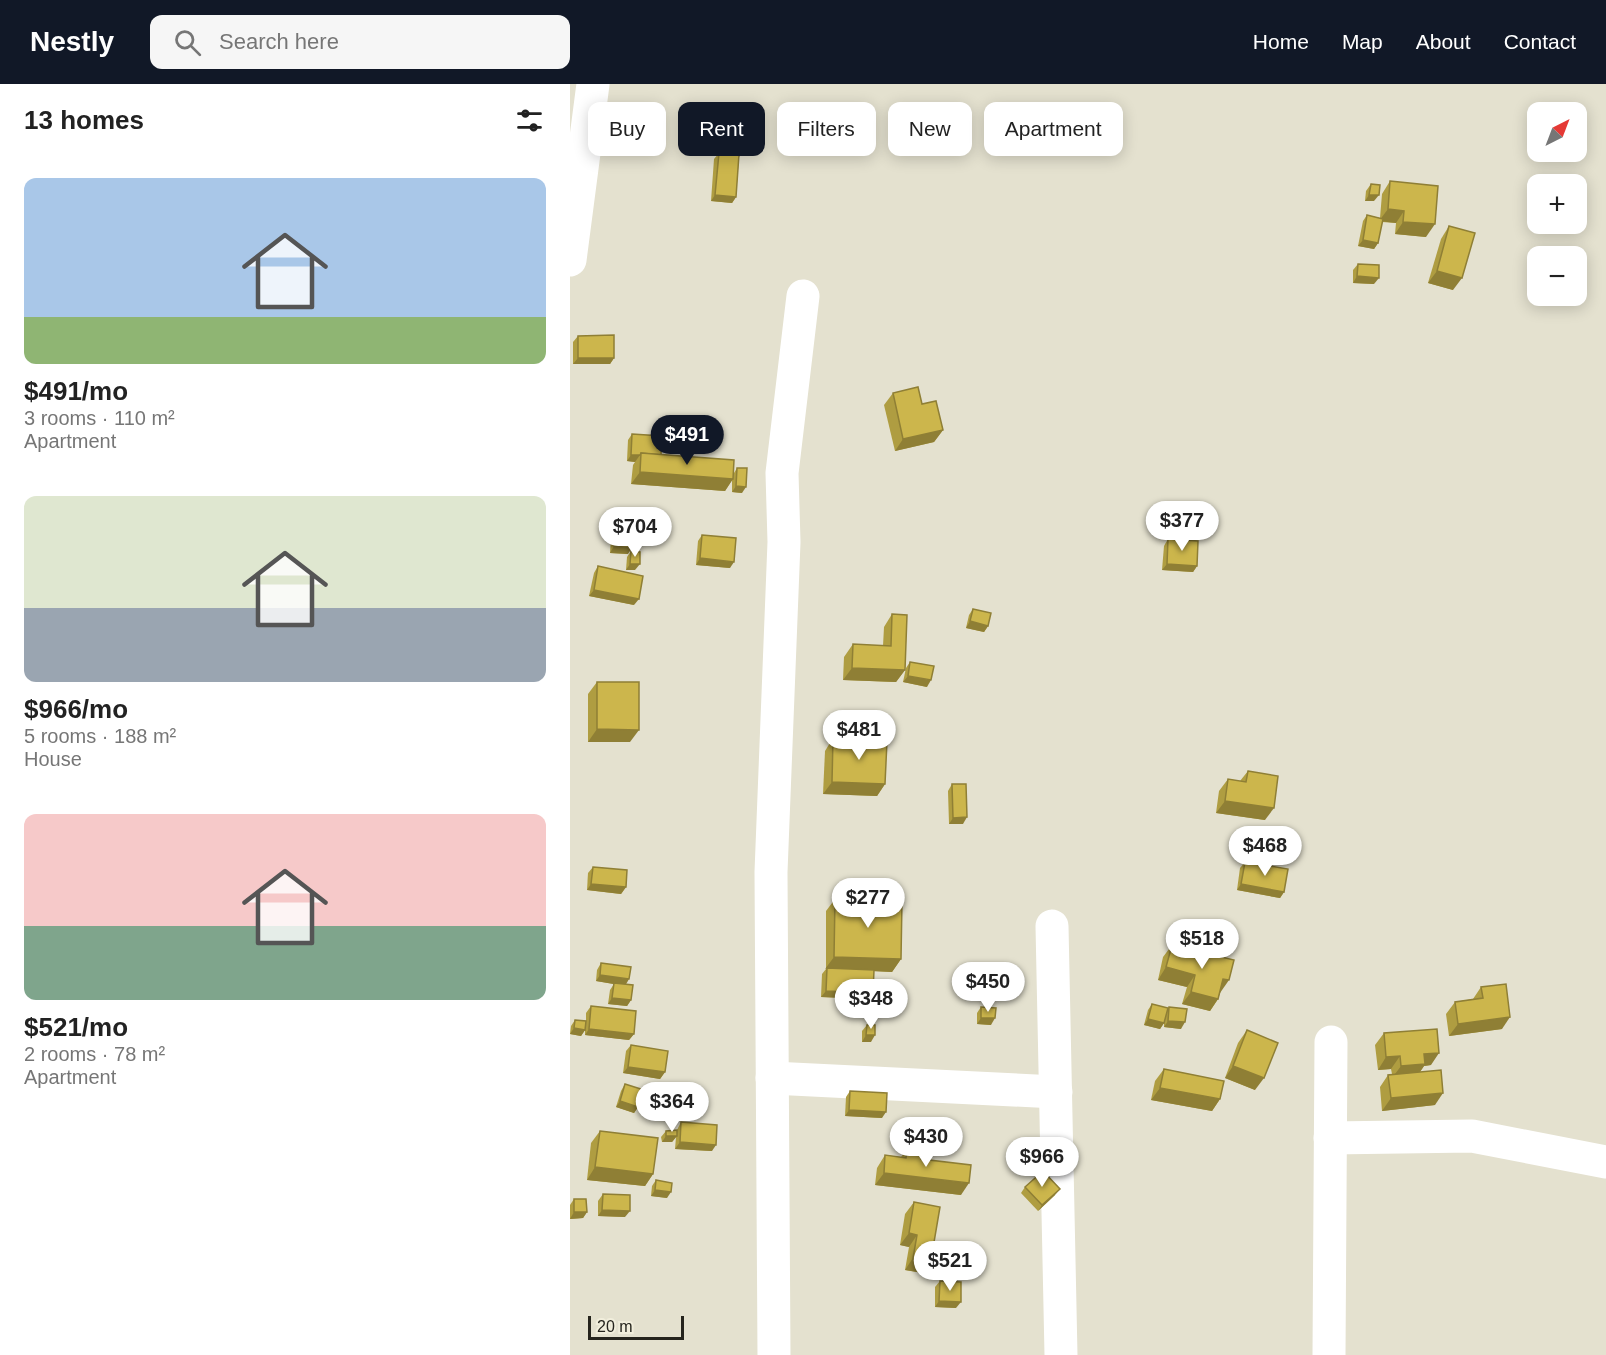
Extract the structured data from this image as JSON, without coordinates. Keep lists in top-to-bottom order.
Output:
{
  "scale_bar": "20 m",
  "north": "top right",
  "page": {
    "header": "Nestly",
    "search": "Search here",
    "nav": [
      "Home",
      "Map",
      "About",
      "Contact"
    ],
    "heading": "13 homes",
    "map_buttons": ["+", "−"],
    "chip": [
      "Buy",
      "Rent",
      "Filters",
      "New",
      "Apartment"
    ],
    "list": [
      {
        "name": "$491/mo",
        "note": "3 rooms · 110 m² · Apartment"
      },
      {
        "name": "$966/mo",
        "note": "5 rooms · 188 m² · House"
      },
      {
        "name": "$521/mo",
        "note": "2 rooms · 78 m² · Apartment"
      }
    ],
    "price": [
      "$491",
      "$377",
      "$704",
      "$481",
      "$468",
      "$277",
      "$518",
      "$450",
      "$348",
      "$364",
      "$430",
      "$966",
      "$521"
    ],
    "scale": "20 m"
  }
}
